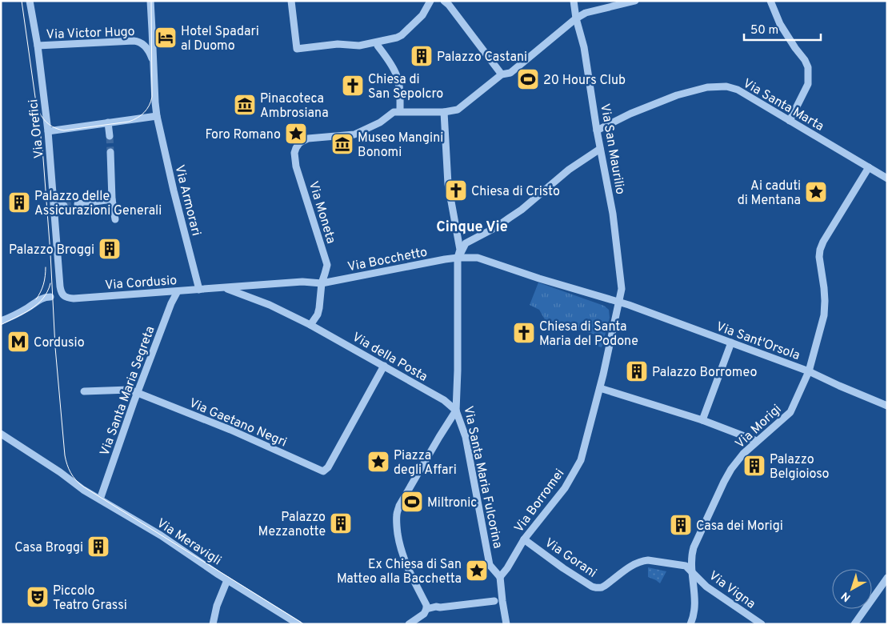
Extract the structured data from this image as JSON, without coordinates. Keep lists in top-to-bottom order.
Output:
{
  "streets": {
    "street": [
      "Via Victor Hugo",
      "Via Santa Marta",
      "Via Orefici",
      "Via San Maurilio",
      "Via Armorari",
      "Via Moneta",
      "Via Bocchetto",
      "Via Cordusio",
      "Via Sant'Orsola",
      "Via della Posta",
      "Via Santa Maria Segreta",
      "Via Gaetano Negri",
      "Via Morigi",
      "Via Santa Maria Fulcorina",
      "Via Borromei",
      "Via Meravigli",
      "Via Gorani",
      "Via Vigna"
    ]
  },
  "crossings": [
    ["Via Victor Hugo", "Via Orefici"],
    ["Via Victor Hugo", "Via Armorari"],
    ["Via Santa Marta", "Via San Maurilio"],
    ["Via Santa Marta", "Via Morigi"],
    ["Via Orefici", "Via Cordusio"],
    ["Via San Maurilio", "Via Sant'Orsola"],
    ["Via San Maurilio", "Via Borromei"],
    ["Via Armorari", "Via Cordusio"],
    ["Via Moneta", "Via Bocchetto"],
    ["Via Moneta", "Via della Posta"],
    ["Via Bocchetto", "Via Cordusio"],
    ["Via Bocchetto", "Via Sant'Orsola"],
    ["Via Bocchetto", "Via della Posta"],
    ["Via Bocchetto", "Via Santa Maria Fulcorina"],
    ["Via Cordusio", "Via della Posta"],
    ["Via Cordusio", "Via Santa Maria Segreta"],
    ["Via Sant'Orsola", "Via Morigi"],
    ["Via della Posta", "Via Gaetano Negri"],
    ["Via della Posta", "Via Santa Maria Fulcorina"],
    ["Via Santa Maria Segreta", "Via Gaetano Negri"],
    ["Via Santa Maria Segreta", "Via Meravigli"],
    ["Via Morigi", "Via Gorani"],
    ["Via Morigi", "Via Vigna"],
    ["Via Santa Maria Fulcorina", "Via Borromei"],
    ["Via Borromei", "Via Gorani"],
    ["Via Gorani", "Via Vigna"]
  ],
  "districts": ["Cinque Vie"],
  "places": {
    "hotel": ["Hotel Spadari al Duomo"],
    "building": [
      "Palazzo Castani",
      "Palazzo delle Assicurazioni Generali",
      "Palazzo Broggi",
      "Palazzo Borromeo",
      "Palazzo Belgioioso",
      "Palazzo Mezzanotte",
      "Casa dei Morigi",
      "Casa Broggi"
    ],
    "sports": ["20 Hours Club", "Miltronic"],
    "church": ["Chiesa di San Sepolcro", "Chiesa di Cristo", "Chiesa di Santa Maria del Podone"],
    "museum": ["Pinacoteca Ambrosiana", "Museo Mangini Bonomi"],
    "place": [
      "Foro Romano",
      "Ai caduti di Mentana",
      "Piazza degli Affari",
      "Ex Chiesa di San Matteo alla Bacchetta"
    ],
    "metro station": ["Cordusio"],
    "theatre": ["Piccolo Teatro Grassi"]
  },
  "scale_bar": "50 m",
  "north": "bottom left"
}
